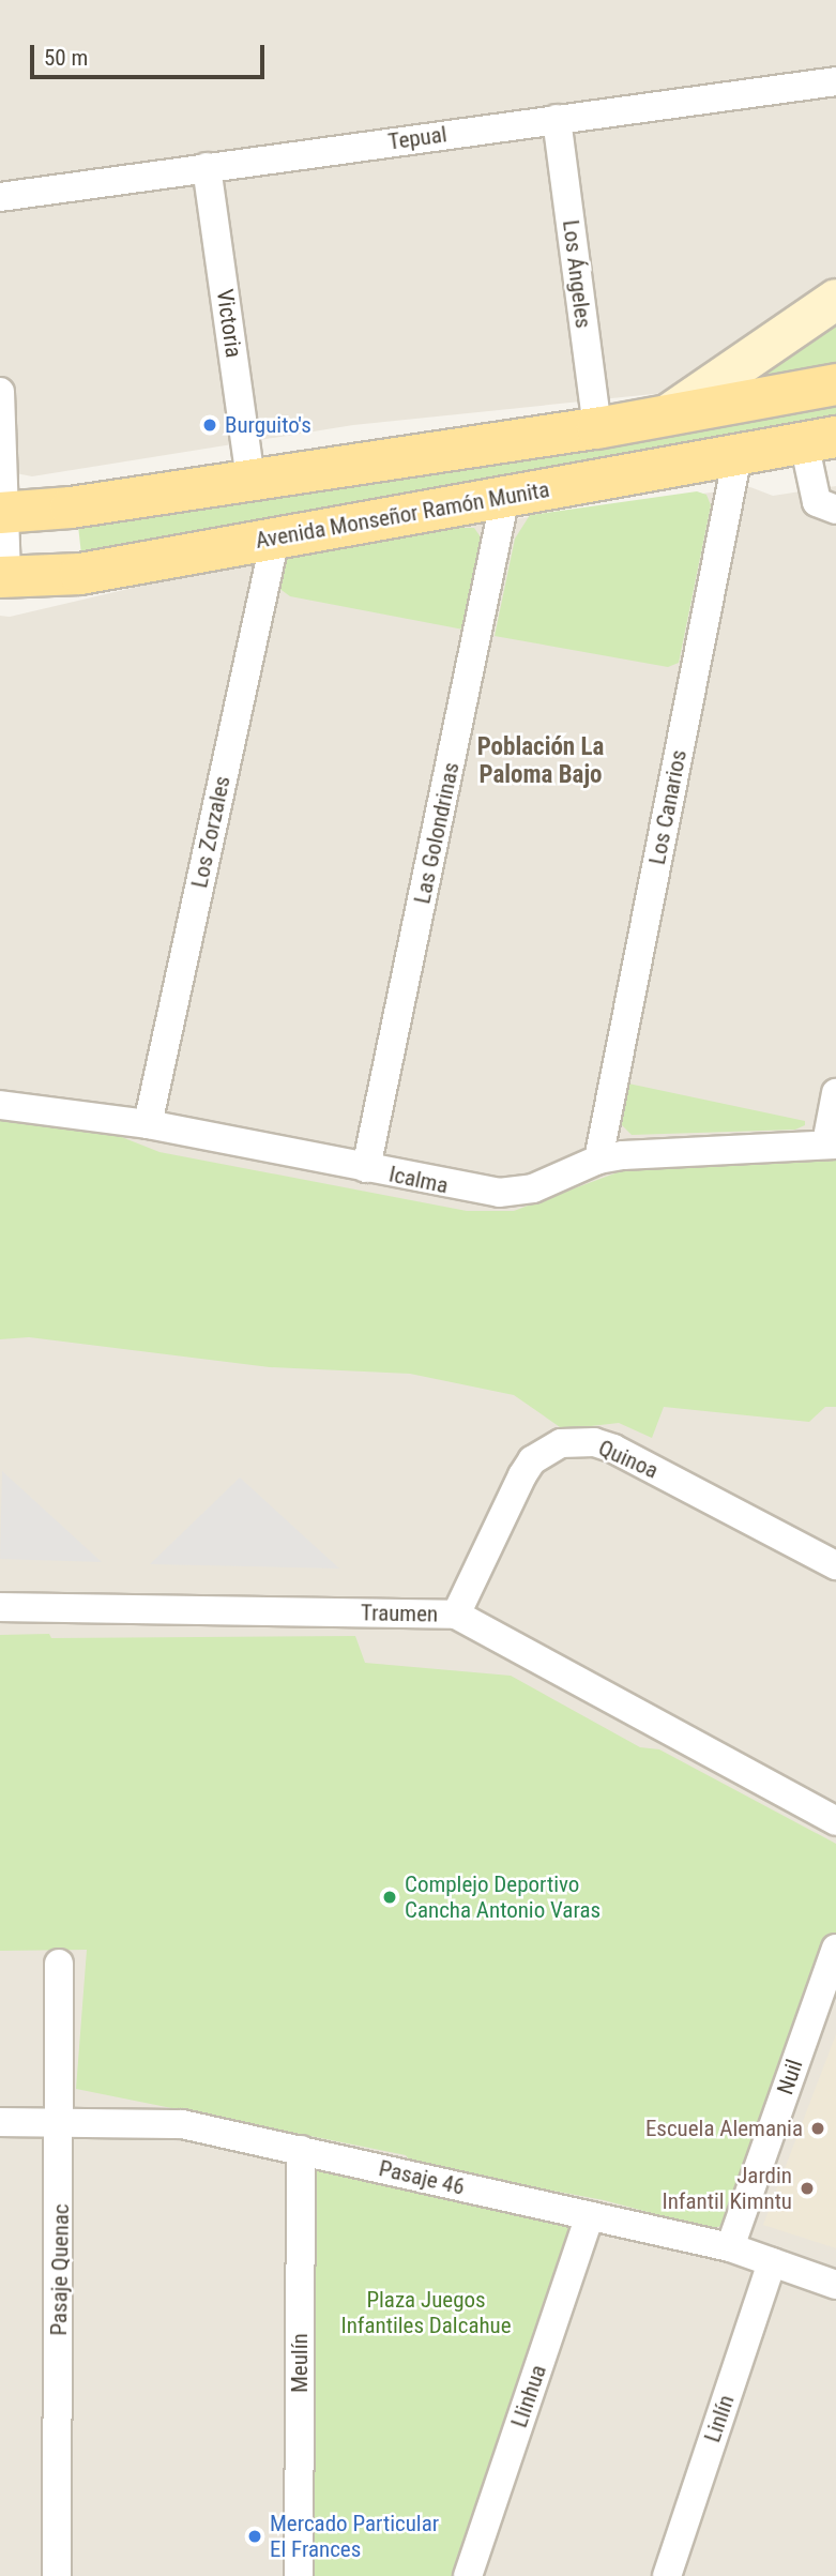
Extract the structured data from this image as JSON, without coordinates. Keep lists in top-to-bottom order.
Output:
{
  "streets": {
    "main road": ["Avenida Monseñor Ramón Munita"],
    "street": [
      "Tepual",
      "Los Ángeles",
      "Victoria",
      "Los Canarios",
      "Los Zorzales",
      "Las Golondrinas",
      "Icalma",
      "Quinoa",
      "Traumen",
      "Nuil",
      "Pasaje 46",
      "Pasaje Quenac",
      "Meulín",
      "Llinhua",
      "Linlín"
    ]
  },
  "crossings": [
    ["Tepual", "Los Ángeles"],
    ["Tepual", "Victoria"],
    ["Avenida Monseñor Ramón Munita", "Los Canarios"],
    ["Avenida Monseñor Ramón Munita", "Los Zorzales"],
    ["Avenida Monseñor Ramón Munita", "Las Golondrinas"],
    ["Los Canarios", "Icalma"],
    ["Los Zorzales", "Icalma"],
    ["Las Golondrinas", "Icalma"],
    ["Quinoa", "Traumen"],
    ["Nuil", "Pasaje 46"],
    ["Pasaje 46", "Pasaje Quenac"],
    ["Pasaje 46", "Meulín"],
    ["Pasaje 46", "Llinhua"],
    ["Pasaje 46", "Linlín"]
  ],
  "districts": ["Población La Paloma Bajo"],
  "parks": ["Plaza Juegos Infantiles Dalcahue"],
  "places": [
    "Burguito's",
    "Complejo Deportivo Cancha Antonio Varas",
    "Escuela Alemania",
    "Jardin Infantil Kimntu",
    "Mercado Particular El Frances"
  ],
  "scale_bar": "50 m"
}
